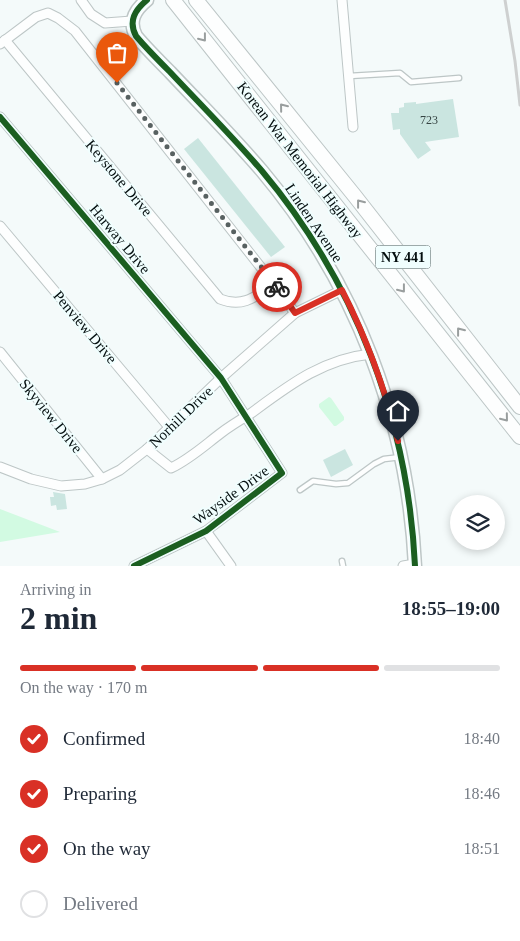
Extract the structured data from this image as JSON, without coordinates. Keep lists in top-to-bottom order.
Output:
{
  "streets": {
    "main road": ["Korean War Memorial Highway", "NY 441"],
    "street": [
      "Keystone Drive",
      "Linden Avenue",
      "Harway Drive",
      "Penview Drive",
      "Skyview Drive",
      "Norhill Drive",
      "Wayside Drive"
    ]
  },
  "crossings": [
    ["Linden Avenue", "Norhill Drive"],
    ["Harway Drive", "Norhill Drive"],
    ["Harway Drive", "Wayside Drive"],
    ["Penview Drive", "Norhill Drive"],
    ["Skyview Drive", "Norhill Drive"]
  ],
  "house_numbers": ["723"],
  "page": {
    "heading": ["2 min", "Arriving in", "18:55–19:00"],
    "bar": "On the way · 170 m",
    "list": [
      ["Confirmed", "18:40"],
      ["Preparing", "18:46"],
      ["On the way", "18:51"],
      "Delivered"
    ]
  }
}
